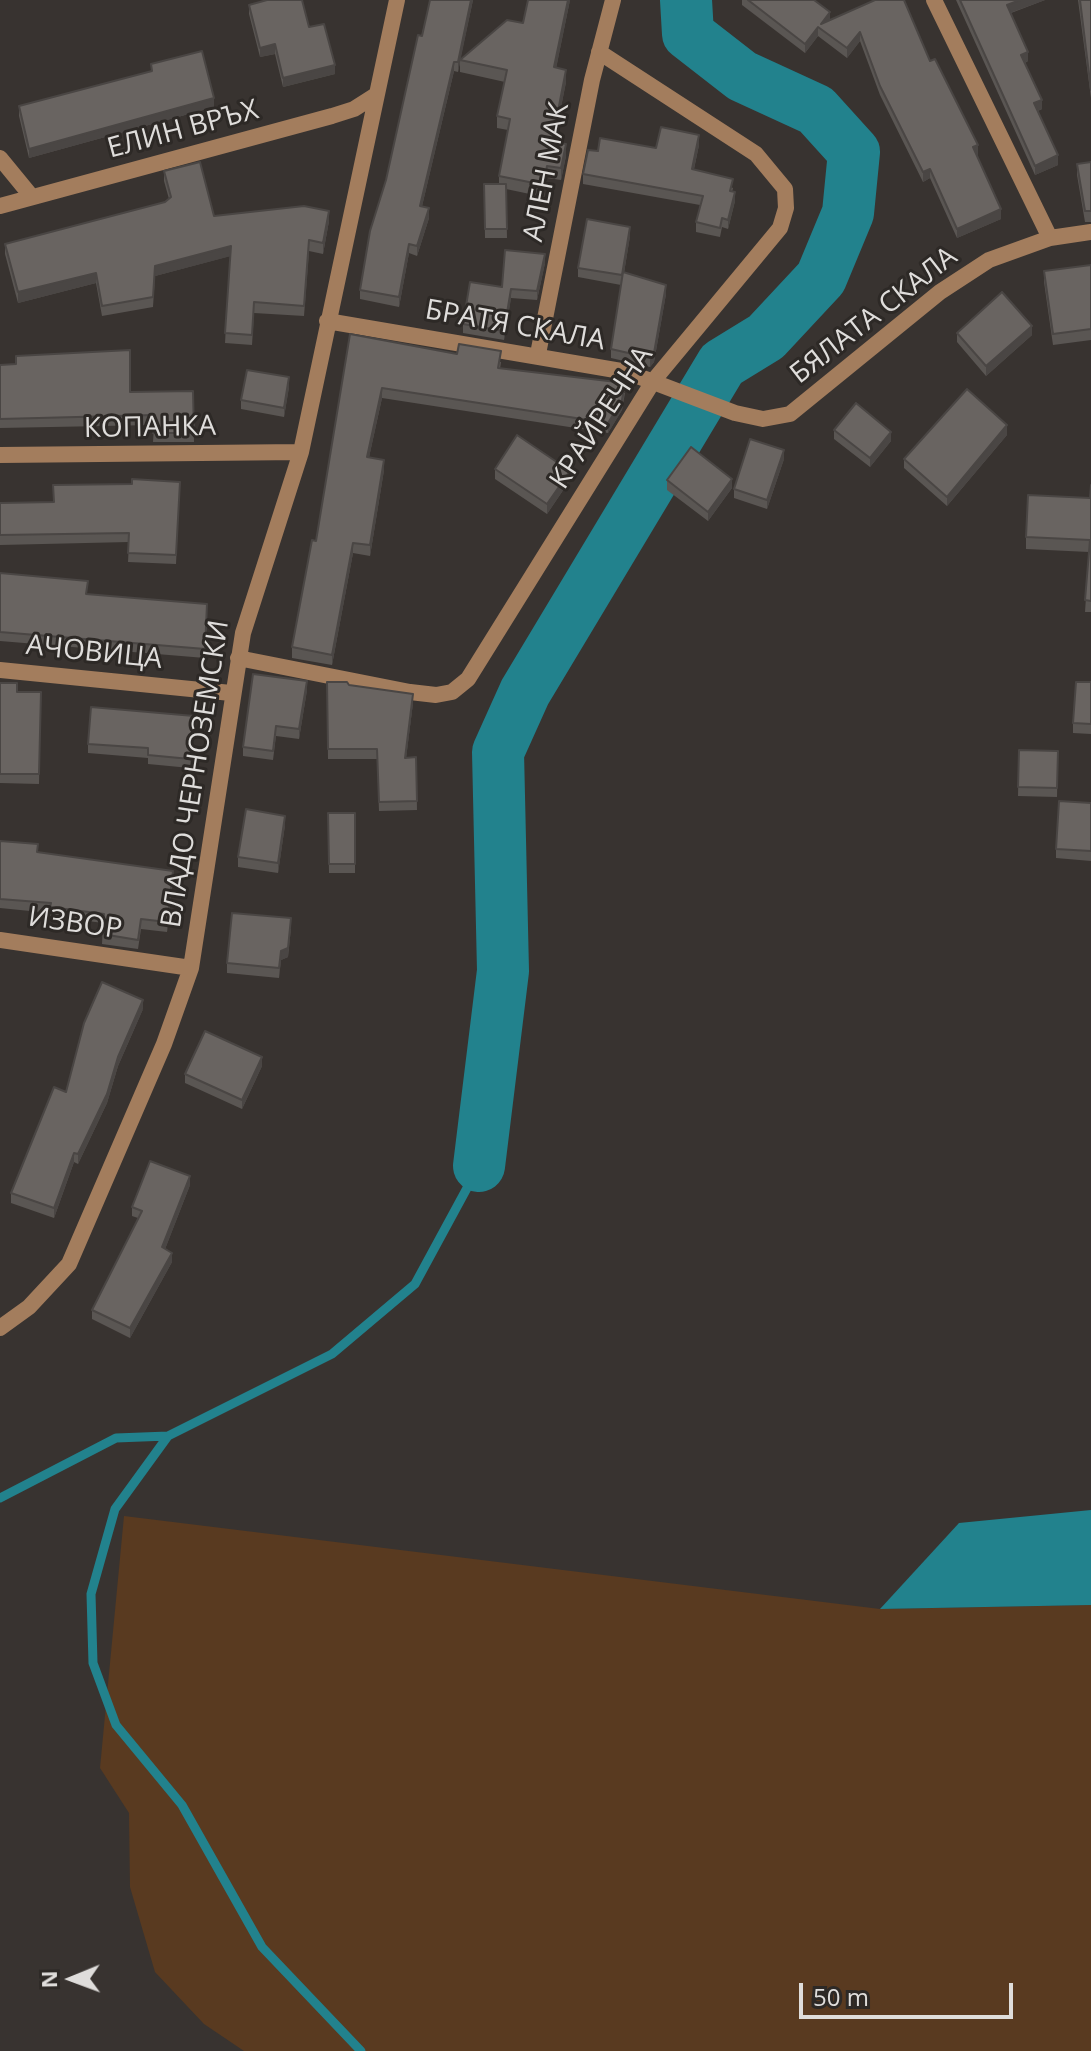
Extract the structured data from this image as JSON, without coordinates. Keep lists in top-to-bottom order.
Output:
{
  "streets": {
    "street": [
      "ЕЛИН ВРЪХ",
      "АЛЕН МАК",
      "БЯЛАТА СКАЛА",
      "БРАТЯ СКАЛА",
      "КРАЙРЕЧНА",
      "КОПАНКА",
      "АЧОВИЦА",
      "ВЛАДО ЧЕРНОЗЕМСКИ",
      "ИЗВОР"
    ]
  },
  "crossings": [
    ["ЕЛИН ВРЪХ", "ВЛАДО ЧЕРНОЗЕМСКИ"],
    ["АЛЕН МАК", "БРАТЯ СКАЛА"],
    ["АЛЕН МАК", "КРАЙРЕЧНА"],
    ["БЯЛАТА СКАЛА", "БРАТЯ СКАЛА"],
    ["БРАТЯ СКАЛА", "КРАЙРЕЧНА"],
    ["БРАТЯ СКАЛА", "ВЛАДО ЧЕРНОЗЕМСКИ"],
    ["КРАЙРЕЧНА", "ВЛАДО ЧЕРНОЗЕМСКИ"],
    ["КОПАНКА", "ВЛАДО ЧЕРНОЗЕМСКИ"],
    ["АЧОВИЦА", "ВЛАДО ЧЕРНОЗЕМСКИ"],
    ["ВЛАДО ЧЕРНОЗЕМСКИ", "ИЗВОР"]
  ],
  "scale_bar": "50 m",
  "north": "left"
}
